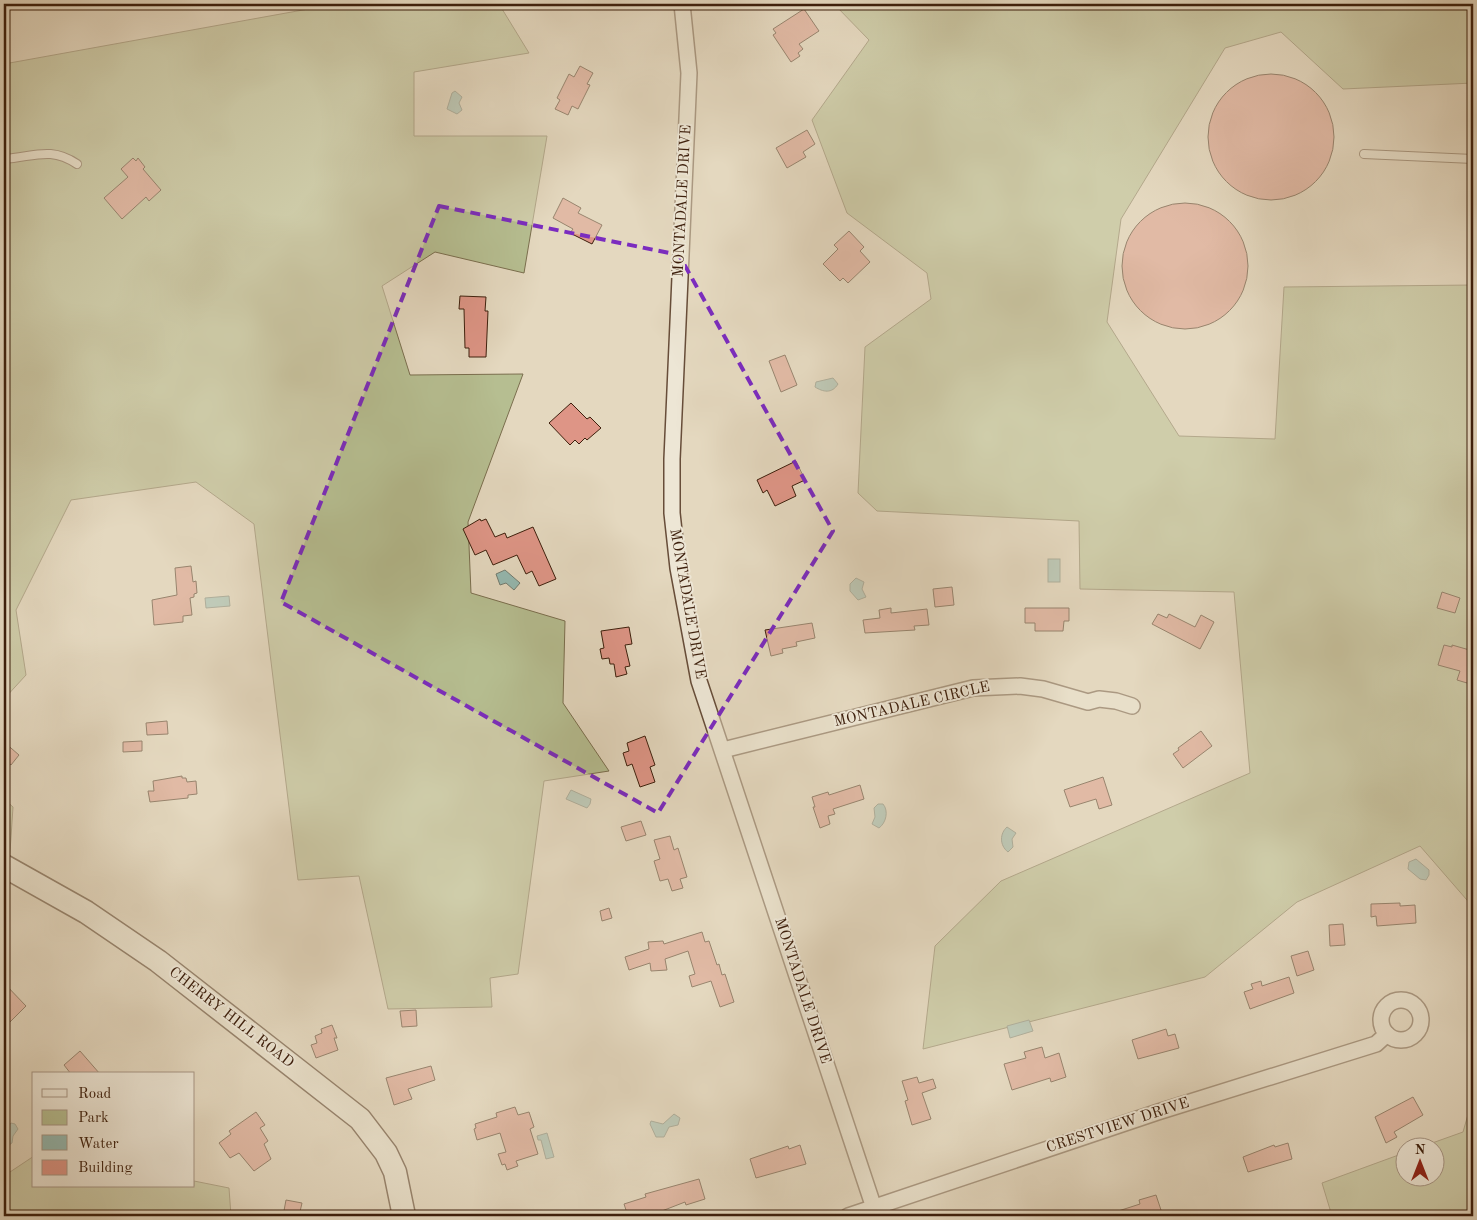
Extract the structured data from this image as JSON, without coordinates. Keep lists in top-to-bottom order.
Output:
{
  "streets": {
    "street": [
      "MONTADALE DRIVE",
      "MONTADALE CIRCLE",
      "CHERRY HILL ROAD",
      "CRESTVIEW DRIVE"
    ]
  },
  "crossings": [
    ["MONTADALE DRIVE", "MONTADALE CIRCLE"],
    ["MONTADALE DRIVE", "CRESTVIEW DRIVE"]
  ],
  "legend": [
    "Road",
    "Park",
    "Water",
    "Building"
  ],
  "north": "top"
}
